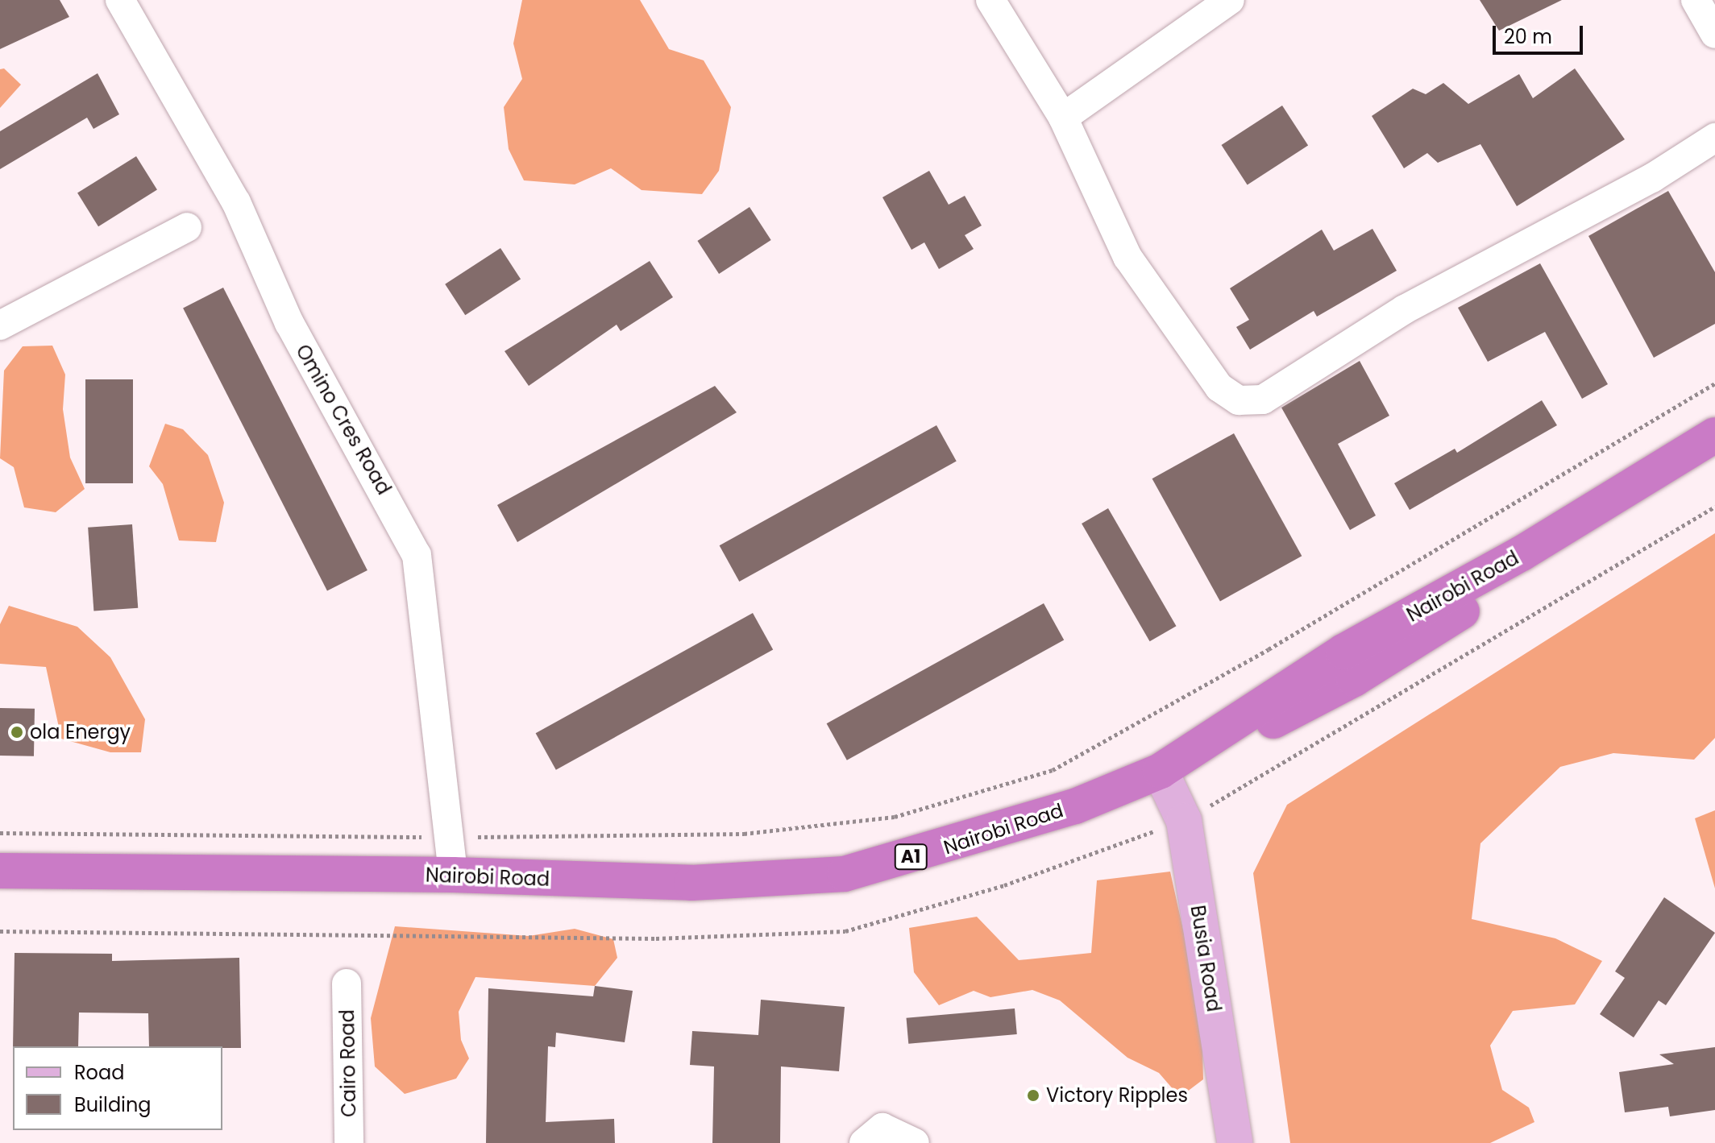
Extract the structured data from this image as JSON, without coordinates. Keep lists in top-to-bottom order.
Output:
{
  "streets": {
    "highway": ["Nairobi Road", "A1"],
    "main road": ["Busia Road"],
    "street": ["Omino Cres Road", "Cairo Road"]
  },
  "crossings": [
    ["Omino Cres Road", "Nairobi Road"],
    ["Nairobi Road", "Busia Road"]
  ],
  "places": ["ola Energy", "Victory Ripples"],
  "legend": ["Road", "Building"],
  "scale_bar": "20 m"
}
